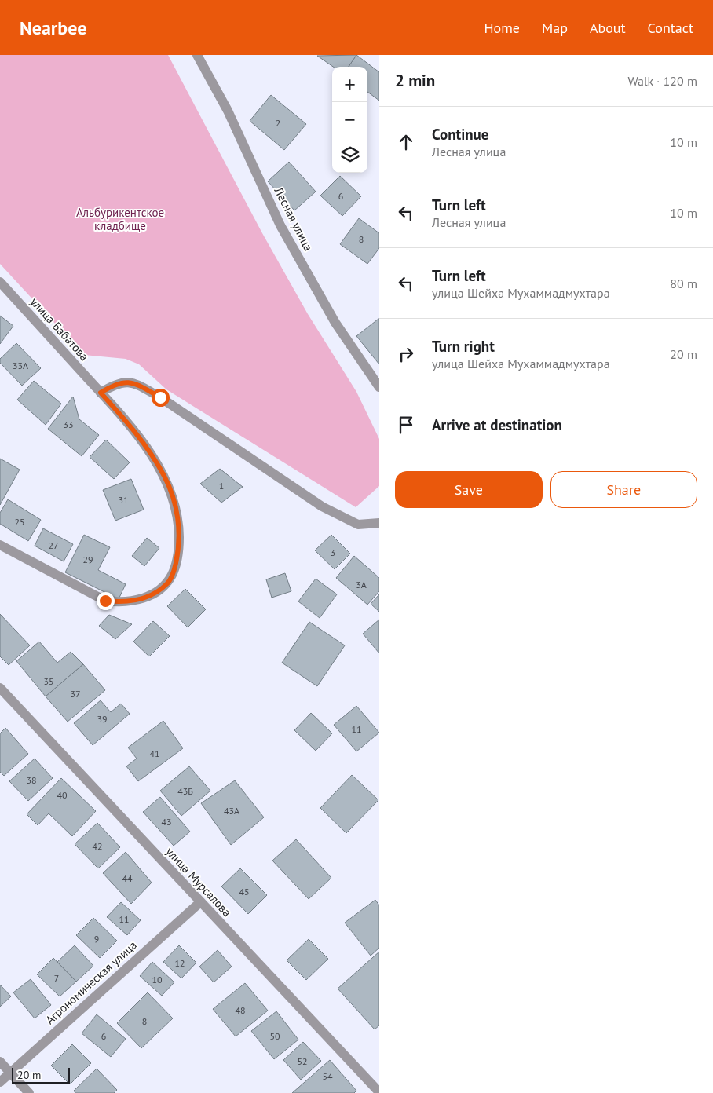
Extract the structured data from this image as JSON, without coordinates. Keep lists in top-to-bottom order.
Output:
{
  "streets": {
    "street": [
      "Лесная улица",
      "улица Бабатова",
      "улица Мурсалова",
      "Агрономическая улица"
    ]
  },
  "crossings": [
    ["улица Мурсалова", "Агрономическая улица"]
  ],
  "parks": ["Альбурикентское кладбище"],
  "house_numbers": [
    "2",
    "6",
    "8",
    "33А",
    "33",
    "1",
    "31",
    "25",
    "27",
    "3",
    "29",
    "3А",
    "35",
    "37",
    "39",
    "11",
    "41",
    "38",
    "43Б",
    "40",
    "43А",
    "43",
    "42",
    "44",
    "45",
    "11",
    "9",
    "12",
    "7",
    "10",
    "48",
    "8",
    "6",
    "50",
    "52",
    "54"
  ],
  "scale_bar": "20 m",
  "page": {
    "header": "Nearbee",
    "nav": [
      "Home",
      "Map",
      "About",
      "Contact"
    ],
    "heading": ["2 min", "Walk · 120 m"],
    "map_buttons": ["+", "−"],
    "list": [
      ["Continue", "Лесная улица", "10 m"],
      ["Turn left", "Лесная улица", "10 m"],
      ["Turn left", "улица Шейха Мухаммадмухтара", "80 m"],
      ["Turn right", "улица Шейха Мухаммадмухтара", "20 m"],
      "Arrive at destination"
    ],
    "buttons": ["Save", "Share"],
    "scale": "20 m"
  }
}
